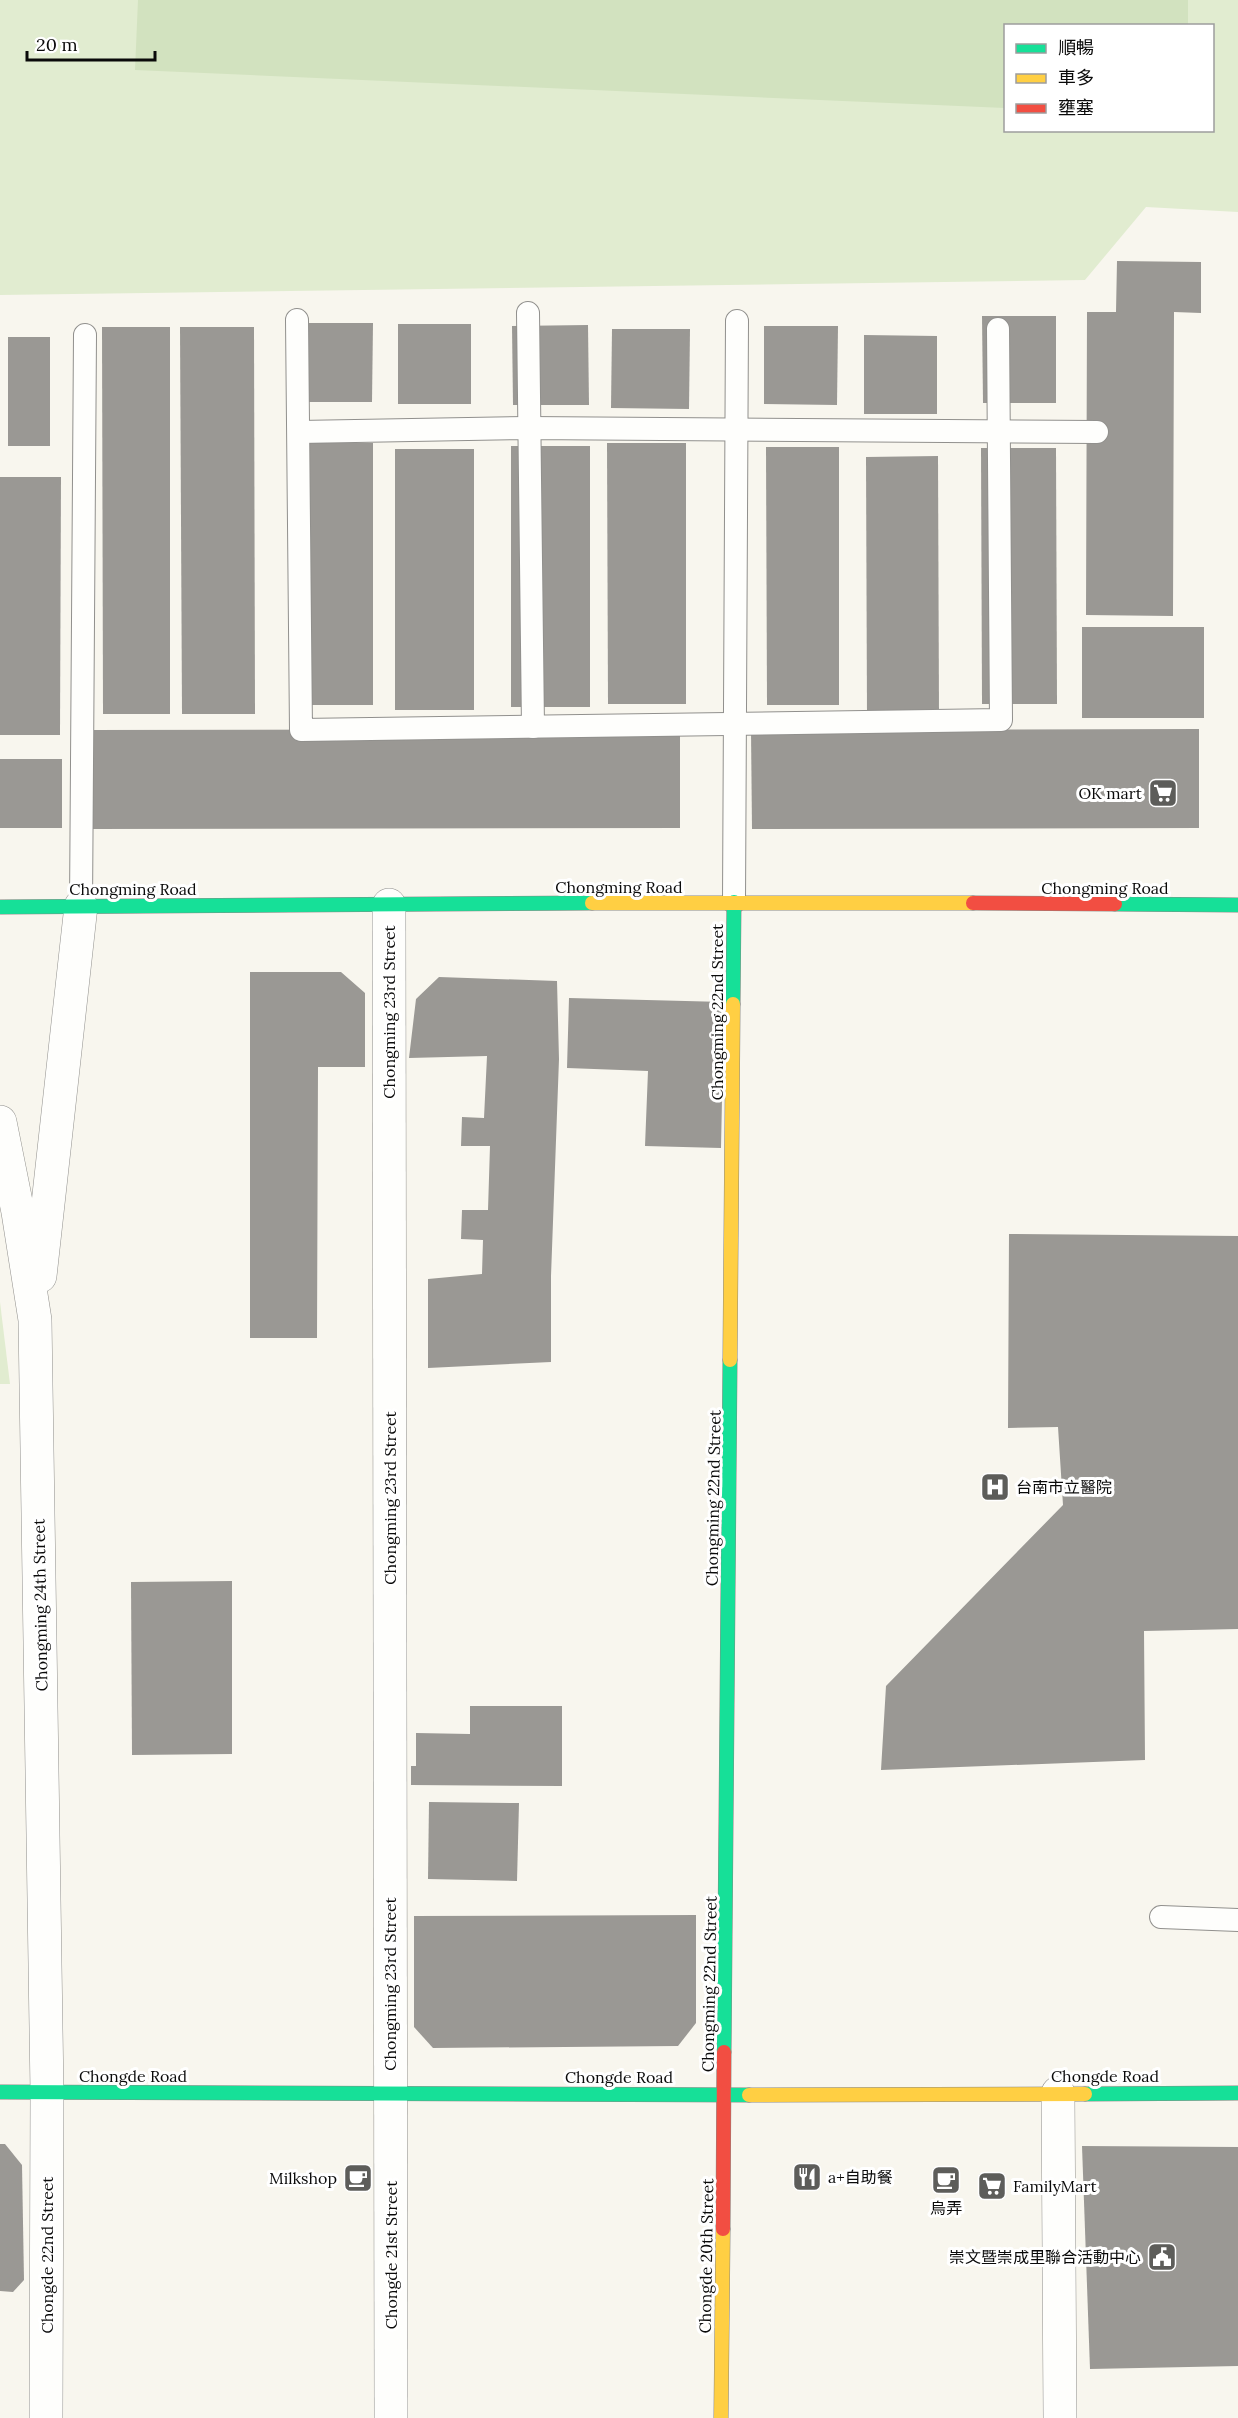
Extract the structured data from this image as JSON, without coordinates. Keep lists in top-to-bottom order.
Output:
{
  "streets": {
    "street": [
      "Chongming Road",
      "Chongming 23rd Street",
      "Chongming 22nd Street",
      "Chongming 24th Street",
      "Chongde Road",
      "Chongde 22nd Street",
      "Chongde 21st Street",
      "Chongde 20th Street"
    ]
  },
  "crossings": [
    ["Chongming Road", "Chongming 23rd Street"],
    ["Chongming Road", "Chongming 22nd Street"],
    ["Chongming 23rd Street", "Chongde Road"],
    ["Chongming 23rd Street", "Chongde 21st Street"],
    ["Chongming 22nd Street", "Chongde Road"],
    ["Chongming 22nd Street", "Chongde 20th Street"],
    ["Chongming 24th Street", "Chongde Road"],
    ["Chongming 24th Street", "Chongde 22nd Street"],
    ["Chongde Road", "Chongde 22nd Street"],
    ["Chongde Road", "Chongde 21st Street"],
    ["Chongde Road", "Chongde 20th Street"]
  ],
  "places": {
    "supermarket": ["OK mart", "FamilyMart"],
    "hospital": ["台南市立醫院"],
    "restaurant": ["a+自助餐"],
    "cafe": ["Milkshop", "烏弄"],
    "public building": ["崇文暨崇成里聯合活動中心"]
  },
  "legend": ["順暢", "車多", "壅塞"],
  "scale_bar": "20 m"
}
